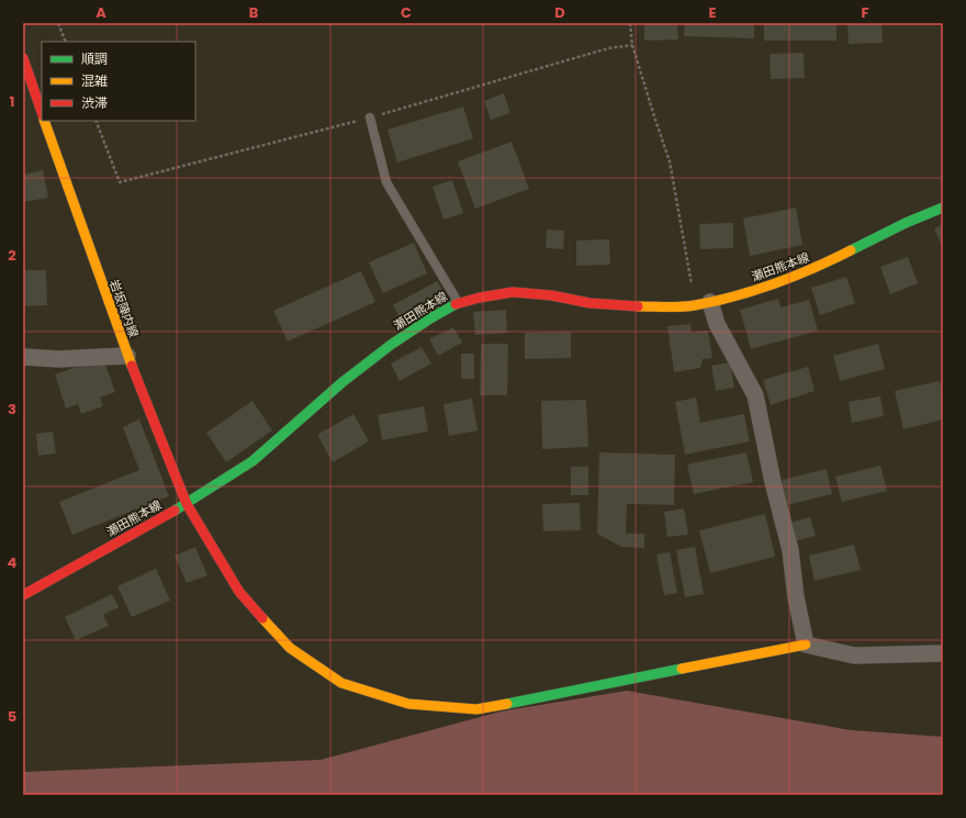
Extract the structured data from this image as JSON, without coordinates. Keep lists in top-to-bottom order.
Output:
{
  "streets": {
    "main road": ["瀬田熊本線", "岩坂陣内線"]
  },
  "crossings": [
    ["瀬田熊本線", "岩坂陣内線"]
  ],
  "legend": ["順調", "混雑", "渋滞"],
  "grid": {
    "columns": [
      "A",
      "B",
      "C",
      "D",
      "E",
      "F"
    ],
    "rows": [
      "1",
      "2",
      "3",
      "4",
      "5"
    ]
  }
}
